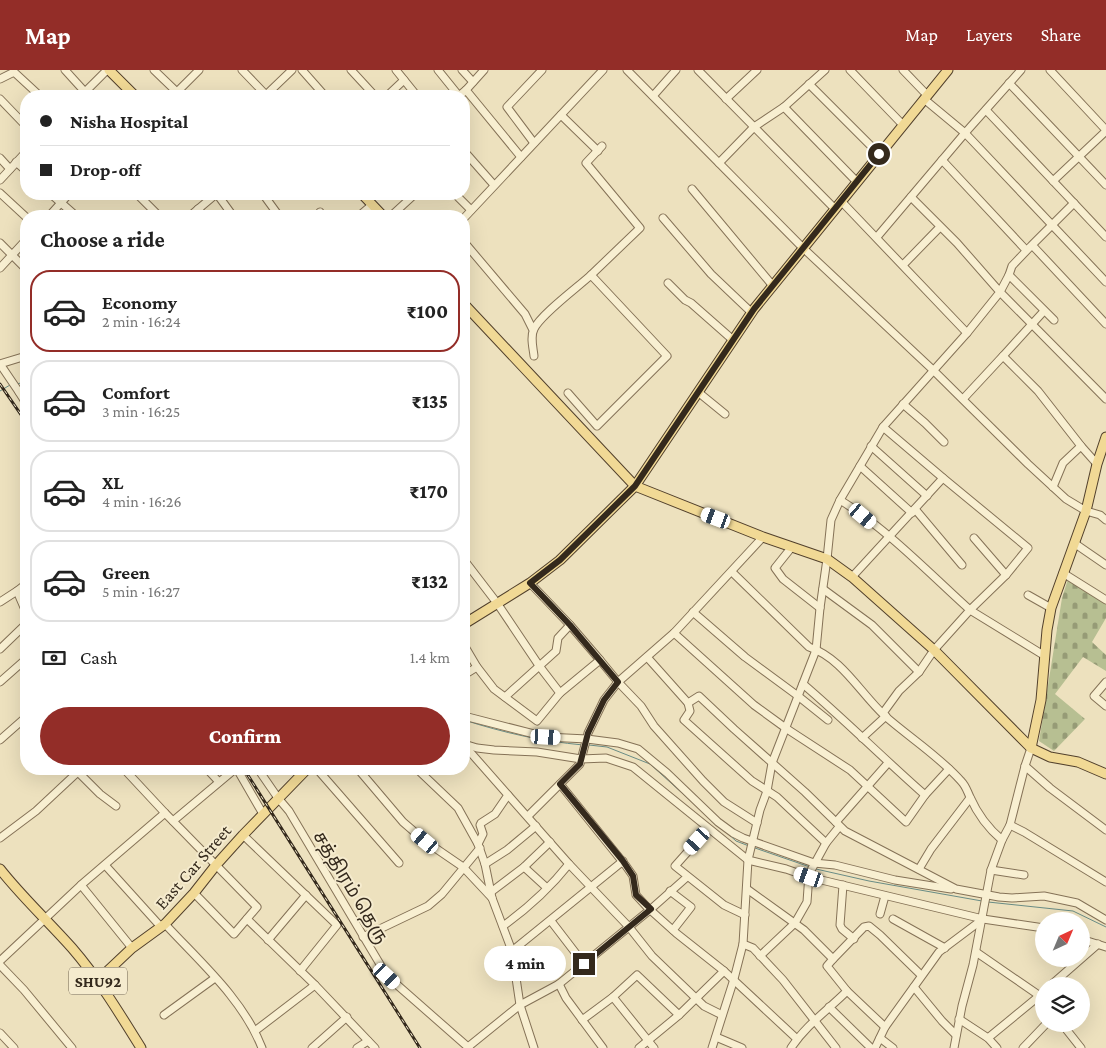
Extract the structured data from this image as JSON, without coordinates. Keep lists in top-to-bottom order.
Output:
{
  "streets": {
    "main road": ["East Car Street", "SHU92"],
    "street": ["சத்திரம் தெரு"]
  },
  "crossings": [
    ["East Car Street", "சத்திரம் தெரு"],
    ["East Car Street", "SHU92"]
  ],
  "north": "top right",
  "page": {
    "header": "Map",
    "nav": ["Map", "Layers", "Share"],
    "banner": ["Nisha Hospital", "Drop-off"],
    "heading": "Choose a ride",
    "list": [
      {
        "name": "Economy",
        "note": "2 min · 16:24",
        "value": "₹100"
      },
      {
        "name": "Comfort",
        "note": "3 min · 16:25",
        "value": "₹135"
      },
      {
        "name": "XL",
        "note": "4 min · 16:26",
        "value": "₹170"
      },
      {
        "name": "Green",
        "note": "5 min · 16:27",
        "value": "₹132"
      }
    ],
    "pay": ["Cash", "1.4 km"],
    "buttons": "Confirm",
    "bubble": "4 min"
  }
}
